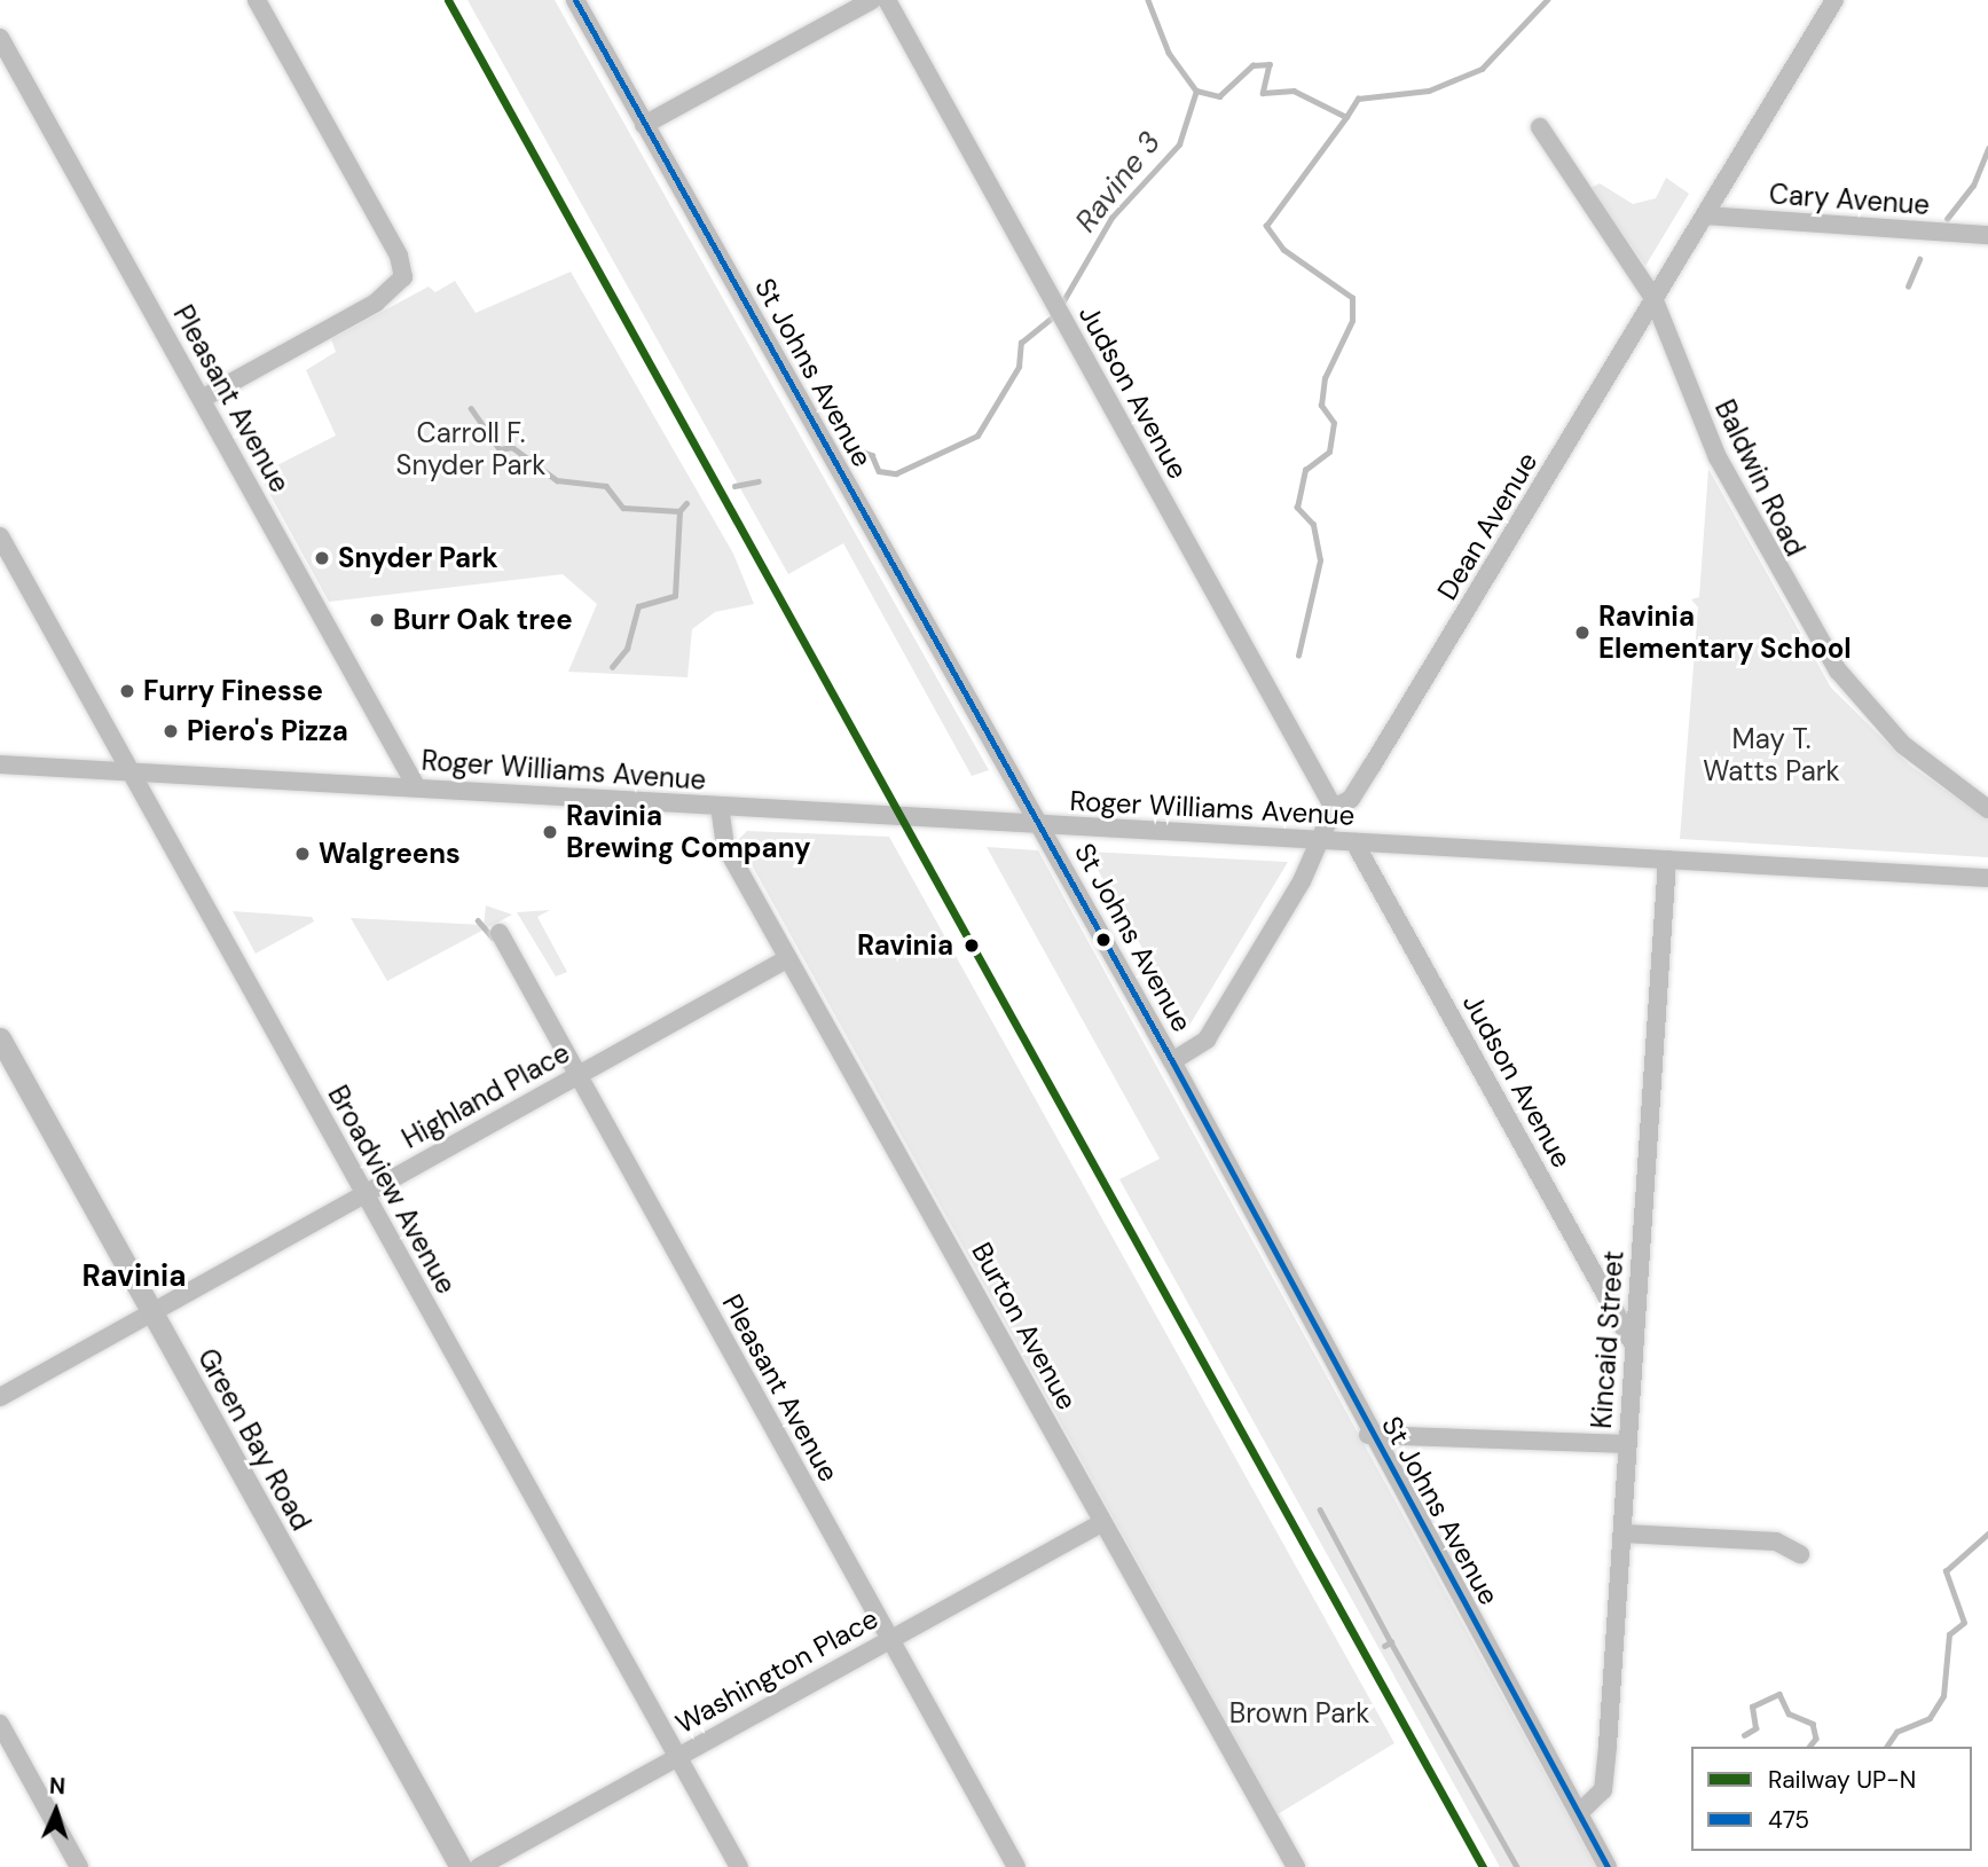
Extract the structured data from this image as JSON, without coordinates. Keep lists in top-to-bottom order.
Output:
{
  "streets": {
    "main road": ["Green Bay Road"],
    "street": [
      "Cary Avenue",
      "St Johns Avenue",
      "Judson Avenue",
      "Pleasant Avenue",
      "Baldwin Road",
      "Dean Avenue",
      "Roger Williams Avenue",
      "Highland Place",
      "Broadview Avenue",
      "Burton Avenue",
      "Kincaid Street",
      "Washington Place"
    ]
  },
  "crossings": [
    ["Cary Avenue", "Dean Avenue"],
    ["St Johns Avenue", "Dean Avenue"],
    ["St Johns Avenue", "Roger Williams Avenue"],
    ["St Johns Avenue", "Kincaid Street"],
    ["Judson Avenue", "Dean Avenue"],
    ["Judson Avenue", "Roger Williams Avenue"],
    ["Judson Avenue", "Kincaid Street"],
    ["Pleasant Avenue", "Roger Williams Avenue"],
    ["Pleasant Avenue", "Highland Place"],
    ["Pleasant Avenue", "Washington Place"],
    ["Baldwin Road", "Dean Avenue"],
    ["Dean Avenue", "Roger Williams Avenue"],
    ["Roger Williams Avenue", "Broadview Avenue"],
    ["Roger Williams Avenue", "Burton Avenue"],
    ["Roger Williams Avenue", "Kincaid Street"],
    ["Highland Place", "Broadview Avenue"],
    ["Highland Place", "Burton Avenue"],
    ["Highland Place", "Green Bay Road"],
    ["Broadview Avenue", "Washington Place"],
    ["Burton Avenue", "Washington Place"]
  ],
  "districts": ["Ravinia"],
  "water": ["Ravine 3"],
  "parks": ["Carroll F. Snyder Park", "May T. Watts Park", "Brown Park"],
  "places": [
    "Snyder Park",
    "Burr Oak tree",
    "Ravinia Elementary School",
    "Furry Finesse",
    "Piero's Pizza",
    "Ravinia Brewing Company",
    "Walgreens",
    "Ravinia"
  ],
  "lines": ["rail line UP-N", "transit line 475"],
  "legend": ["Railway UP-N", "475"],
  "north": "top"
}
